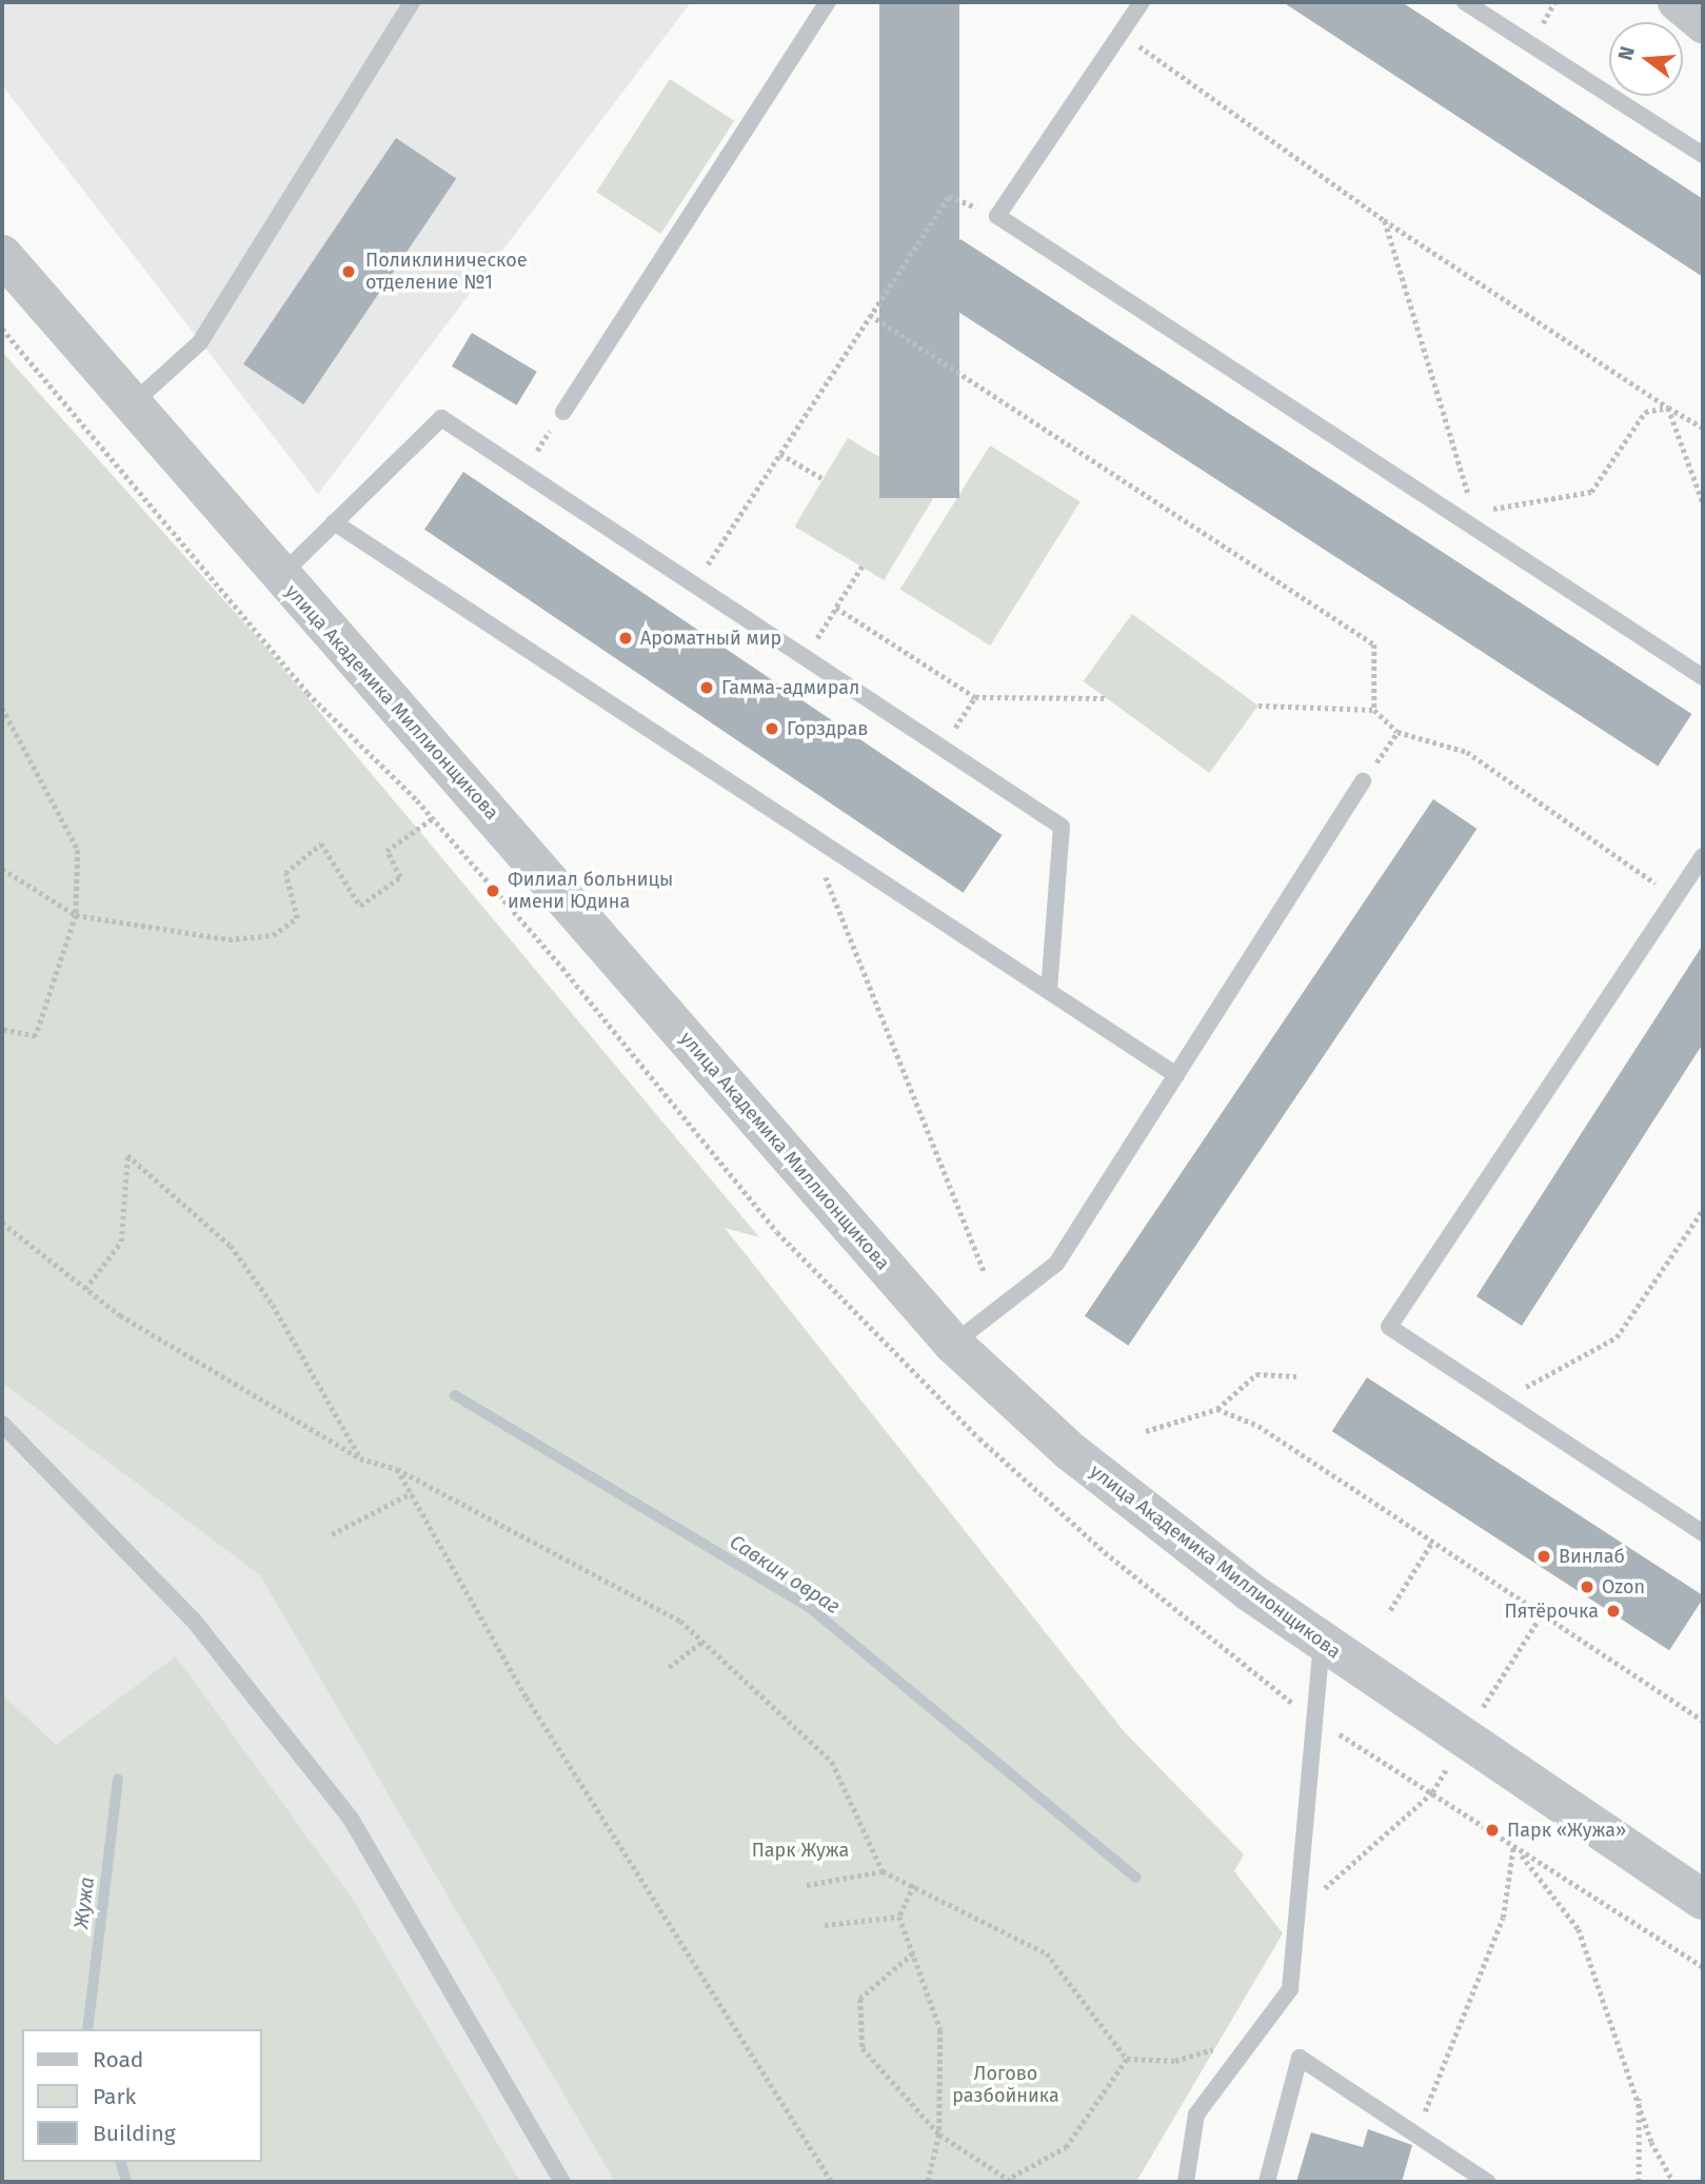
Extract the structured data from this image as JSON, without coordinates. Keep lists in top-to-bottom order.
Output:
{
  "streets": {
    "street": ["улица Академика Миллионщикова"]
  },
  "water": ["Савкин овраг", "Жужа"],
  "parks": ["Парк Жужа", "Логово разбойника"],
  "places": [
    "Поликлиническое отделение №1",
    "Ароматный мир",
    "Гамма-адмирал",
    "Горздрав",
    "Филиал больницы имени Юдина",
    "Винлаб",
    "Ozon",
    "Пятёрочка",
    "Парк «Жужа»"
  ],
  "legend": ["Road", "Park", "Building"],
  "north": "left"
}
